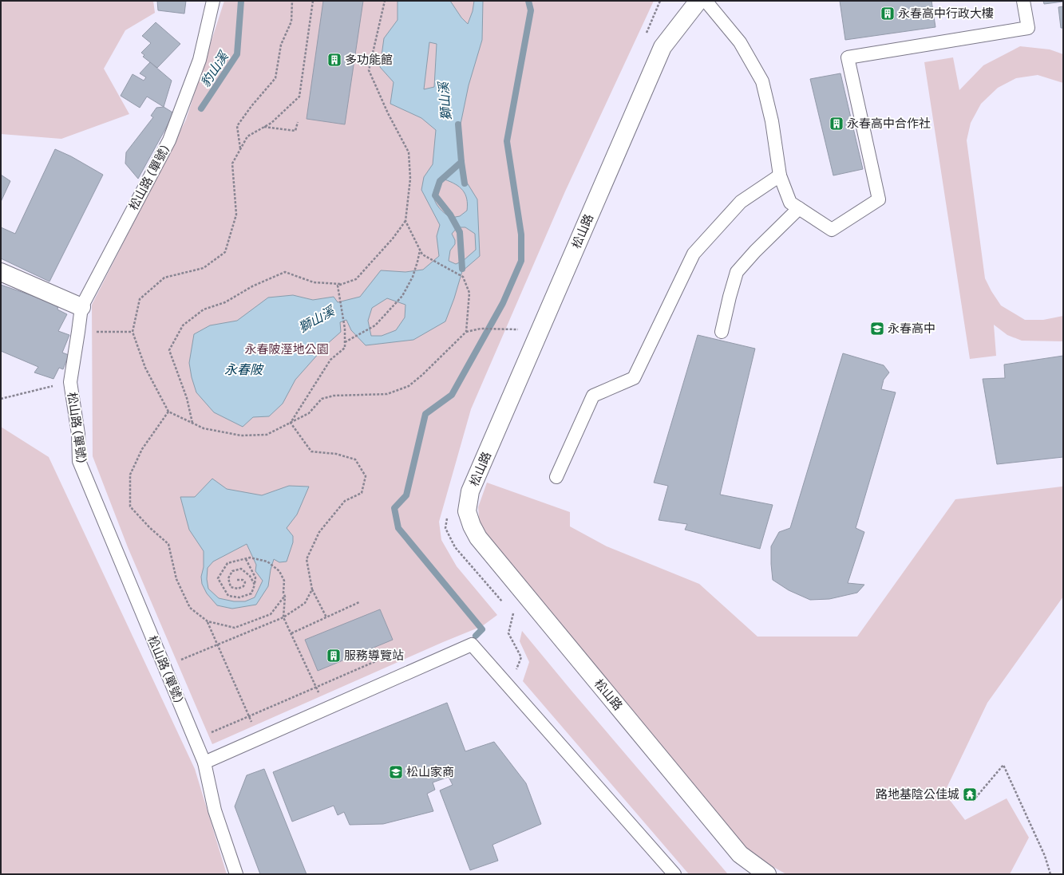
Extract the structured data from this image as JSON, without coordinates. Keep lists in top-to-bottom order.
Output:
{
  "streets": {
    "street": ["松山路"],
    "lane": ["松山路 (單號)"]
  },
  "water": ["豹山溪", "獅山溪", "永春陂"],
  "parks": ["永春陂溼地公園"],
  "places": {
    "building": [
      "永春高中行政大樓",
      "多功能館",
      "永春高中合作社",
      "服務導覽站"
    ],
    "school or university": ["永春高中", "松山家商"],
    "temple": ["路地基陰公佳城"]
  }
}
